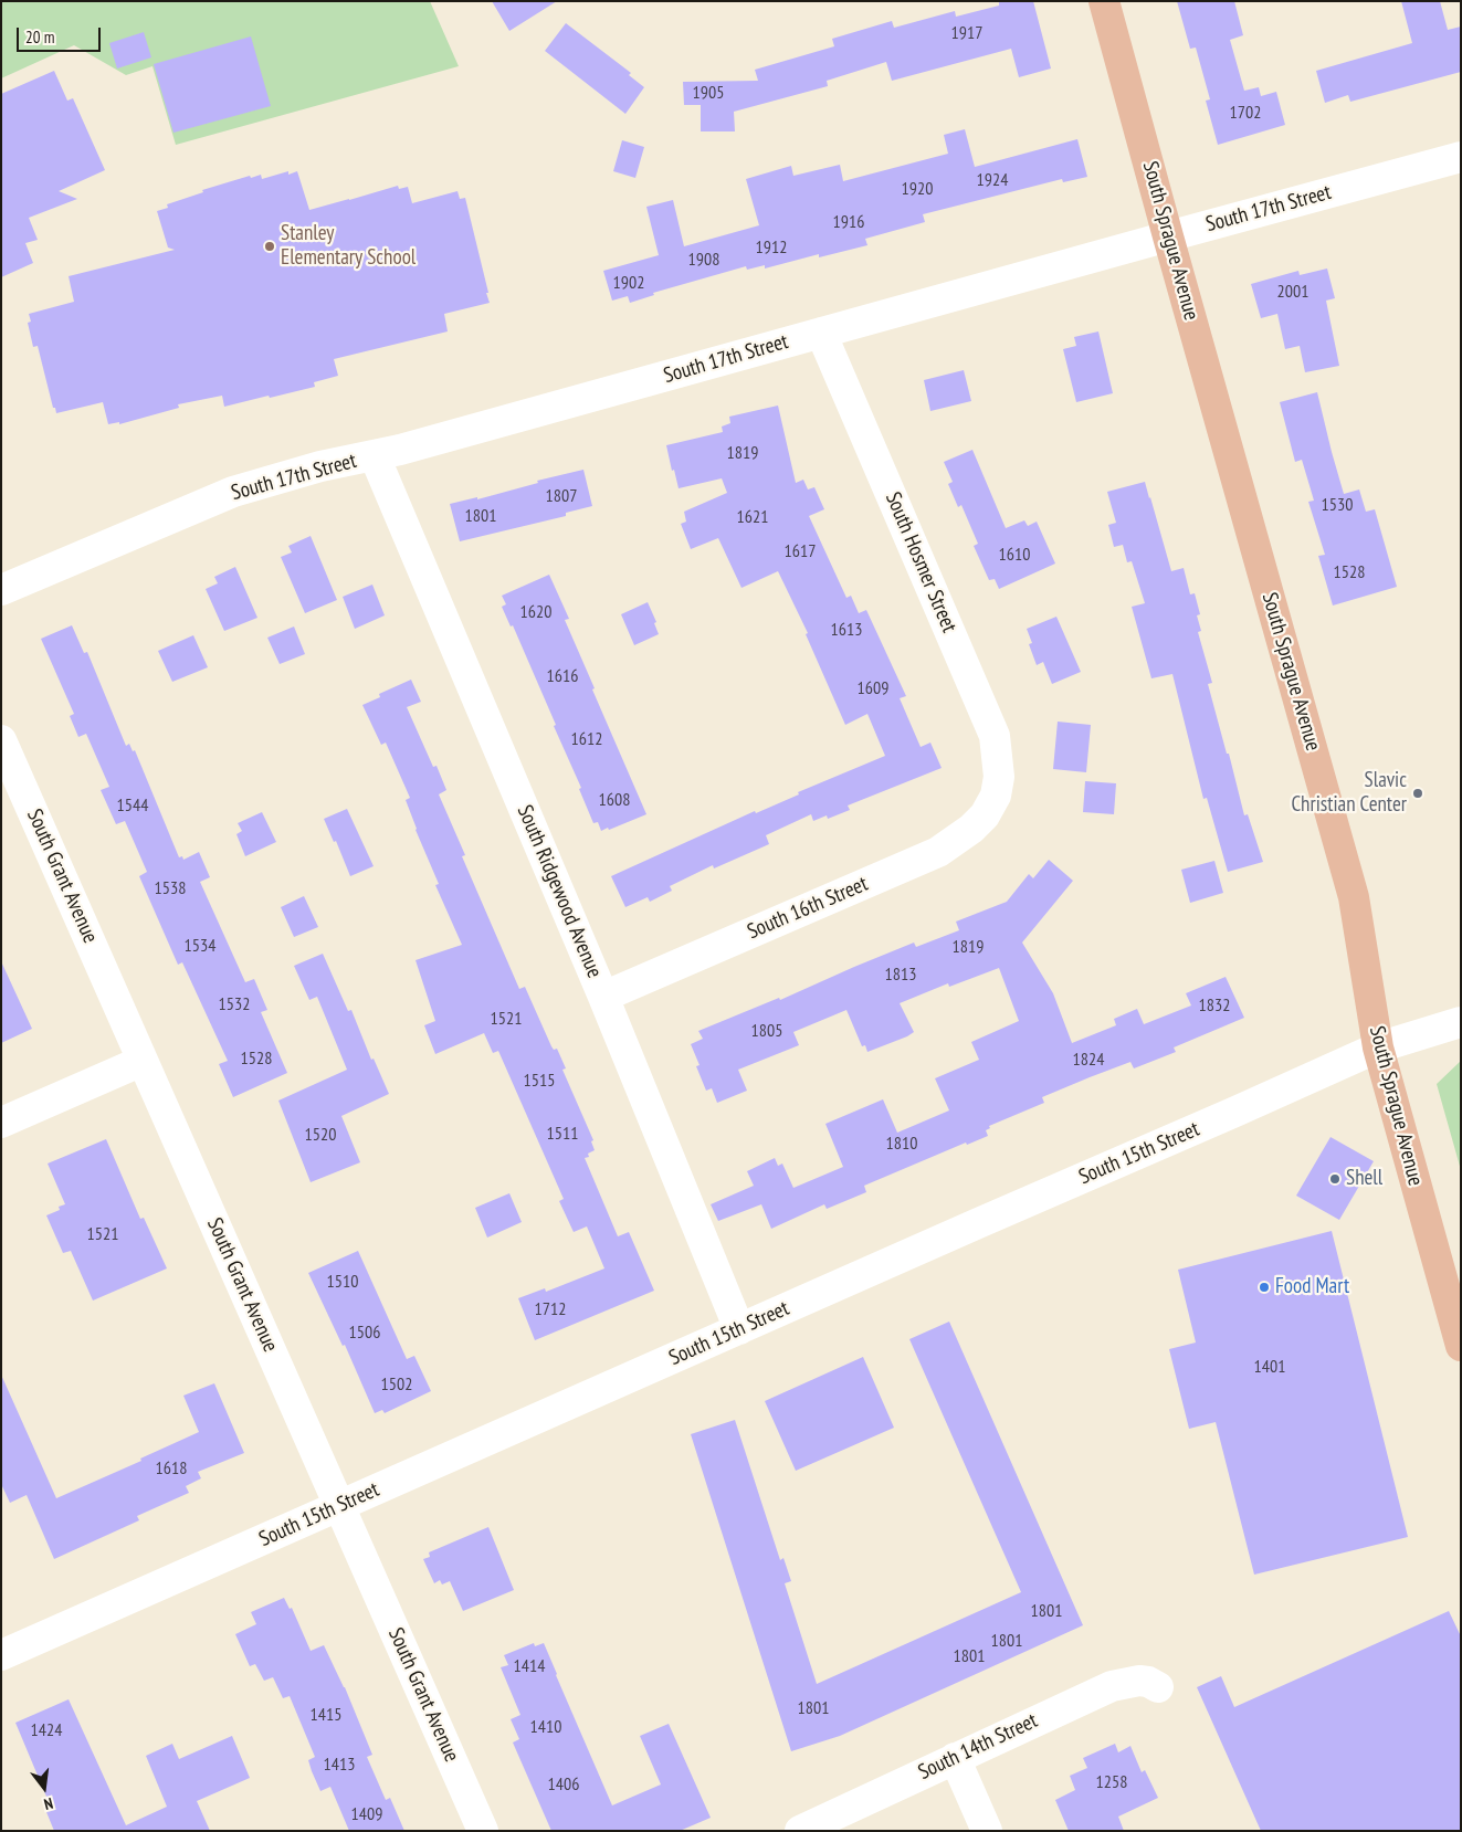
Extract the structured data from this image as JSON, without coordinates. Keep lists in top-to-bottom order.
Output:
{
  "streets": {
    "main road": ["South Sprague Avenue"],
    "street": [
      "South 17th Street",
      "South Hosmer Street",
      "South Grant Avenue",
      "South Ridgewood Avenue",
      "South 16th Street",
      "South 15th Street",
      "South 14th Street"
    ]
  },
  "crossings": [
    ["South 17th Street", "South Sprague Avenue"],
    ["South 17th Street", "South Hosmer Street"],
    ["South 17th Street", "South Ridgewood Avenue"],
    ["South Sprague Avenue", "South 15th Street"],
    ["South Hosmer Street", "South 16th Street"],
    ["South Grant Avenue", "South 15th Street"],
    ["South Ridgewood Avenue", "South 16th Street"],
    ["South Ridgewood Avenue", "South 15th Street"]
  ],
  "places": [
    "Stanley Elementary School",
    "Slavic Christian Center",
    "Shell",
    "Food Mart"
  ],
  "house_numbers": [
    "1917",
    "1905",
    "1702",
    "1924",
    "1920",
    "1916",
    "1912",
    "1908",
    "1902",
    "2001",
    "1819",
    "1807",
    "1530",
    "1801",
    "1621",
    "1617",
    "1610",
    "1528",
    "1620",
    "1613",
    "1616",
    "1609",
    "1612",
    "1608",
    "1544",
    "1538",
    "1534",
    "1819",
    "1813",
    "1532",
    "1832",
    "1521",
    "1805",
    "1528",
    "1824",
    "1515",
    "1511",
    "1520",
    "1810",
    "1521",
    "1510",
    "1712",
    "1506",
    "1401",
    "1502",
    "1618",
    "1801",
    "1801",
    "1801",
    "1414",
    "1801",
    "1415",
    "1410",
    "1424",
    "1413",
    "1258",
    "1406",
    "1409"
  ],
  "scale_bar": "20 m",
  "north": "bottom"
}
